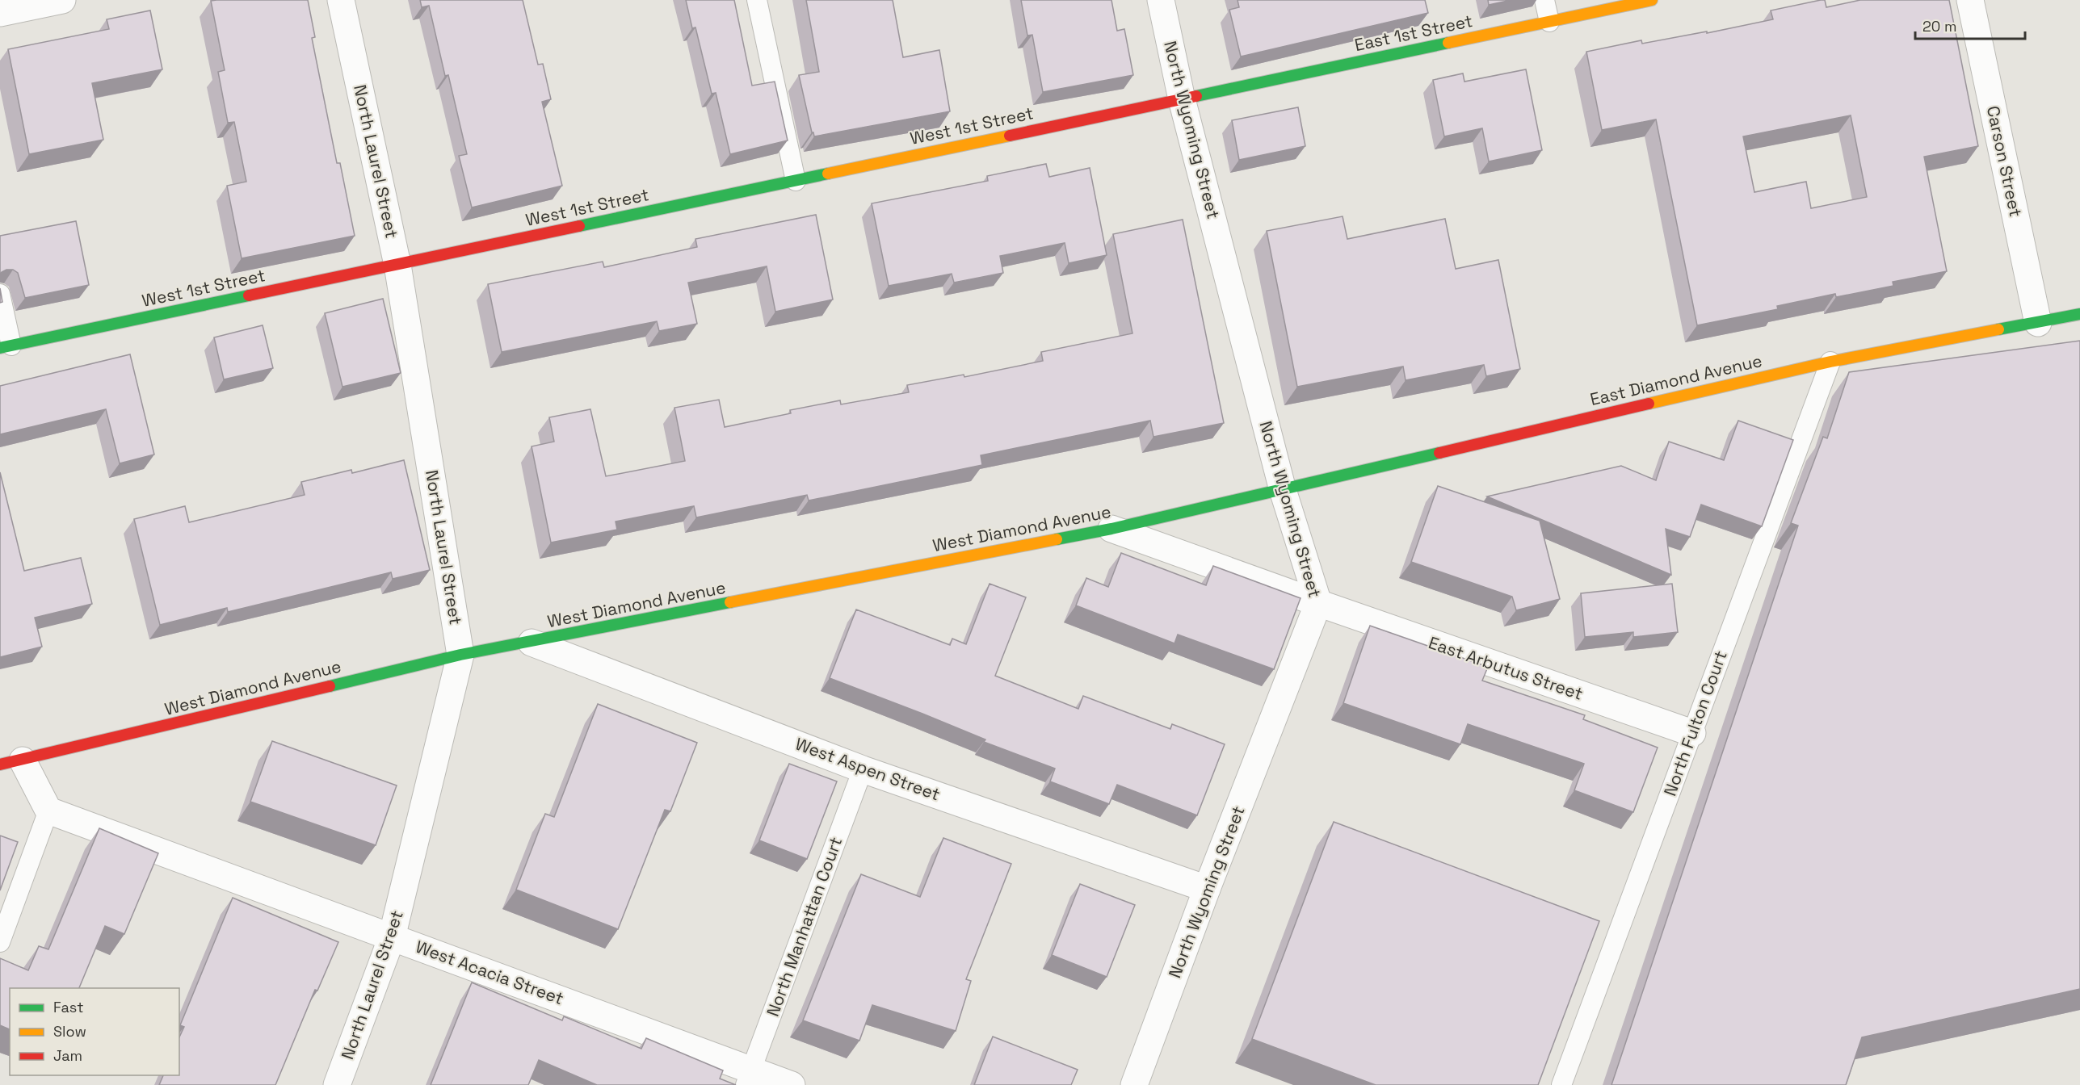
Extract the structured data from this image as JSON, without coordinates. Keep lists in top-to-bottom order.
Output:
{
  "streets": {
    "street": [
      "East 1st Street",
      "West 1st Street",
      "North Wyoming Street",
      "North Laurel Street",
      "Carson Street",
      "East Diamond Avenue",
      "West Diamond Avenue",
      "East Arbutus Street",
      "West Aspen Street",
      "West Acacia Street"
    ],
    "lane": ["North Fulton Court", "North Manhattan Court"]
  },
  "crossings": [
    ["East 1st Street", "West 1st Street"],
    ["East 1st Street", "North Wyoming Street"],
    ["West 1st Street", "North Wyoming Street"],
    ["West 1st Street", "North Laurel Street"],
    ["North Wyoming Street", "East Diamond Avenue"],
    ["North Wyoming Street", "West Diamond Avenue"],
    ["North Wyoming Street", "East Arbutus Street"],
    ["North Wyoming Street", "West Aspen Street"],
    ["North Laurel Street", "West Diamond Avenue"],
    ["North Laurel Street", "West Acacia Street"],
    ["Carson Street", "East Diamond Avenue"],
    ["East Diamond Avenue", "West Diamond Avenue"],
    ["East Diamond Avenue", "North Fulton Court"],
    ["West Diamond Avenue", "East Arbutus Street"],
    ["West Diamond Avenue", "West Aspen Street"],
    ["East Arbutus Street", "North Fulton Court"],
    ["West Aspen Street", "North Manhattan Court"],
    ["North Manhattan Court", "West Acacia Street"]
  ],
  "legend": ["Fast", "Slow", "Jam"],
  "scale_bar": "20 m"
}
